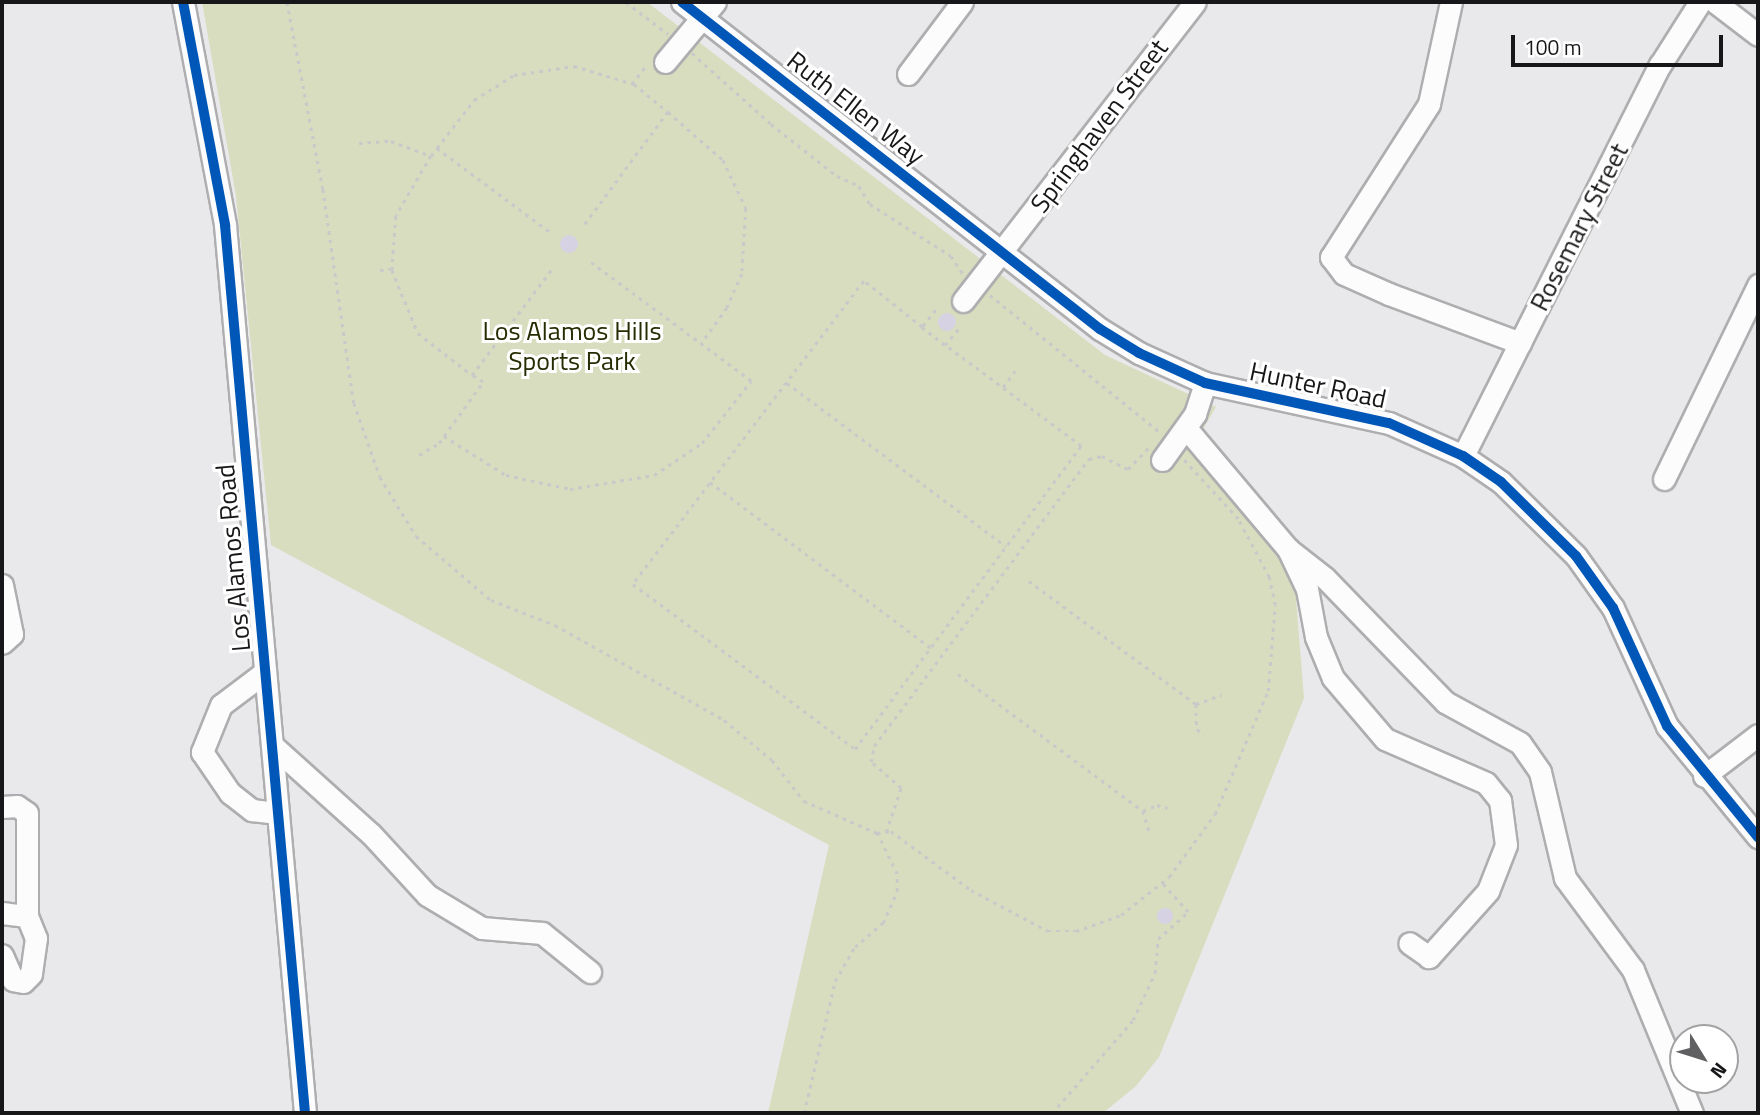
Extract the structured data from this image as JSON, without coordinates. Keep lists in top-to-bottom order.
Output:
{
  "streets": {
    "street": [
      "Ruth Ellen Way",
      "Springhaven Street",
      "Rosemary Street",
      "Hunter Road",
      "Los Alamos Road"
    ]
  },
  "crossings": [
    ["Ruth Ellen Way", "Springhaven Street"],
    ["Ruth Ellen Way", "Hunter Road"],
    ["Springhaven Street", "Hunter Road"],
    ["Rosemary Street", "Hunter Road"]
  ],
  "parks": ["Los Alamos Hills Sports Park"],
  "scale_bar": "100 m",
  "north": "bottom right"
}
